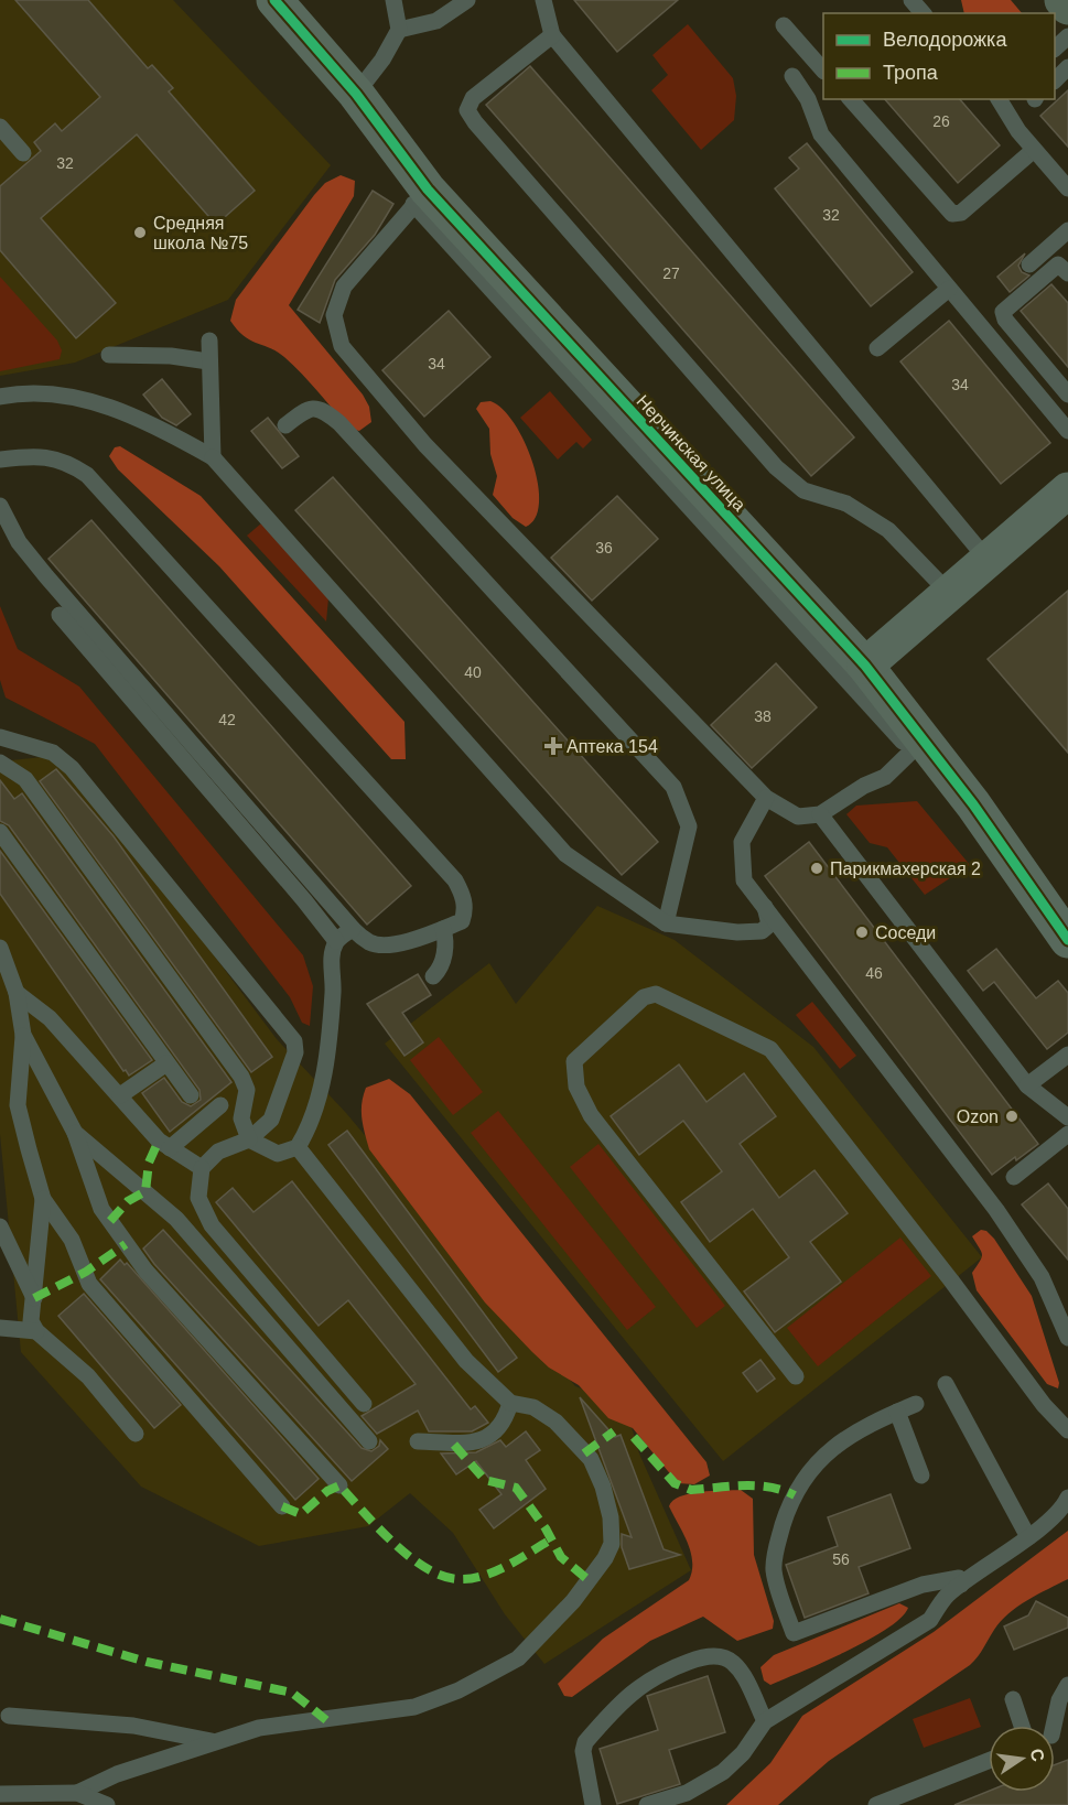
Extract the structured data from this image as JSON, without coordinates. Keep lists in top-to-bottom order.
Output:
{
  "streets": {
    "street": ["Нерчинская улица"]
  },
  "places": {
    "other": [
      "Средняя школа №75",
      "Парикмахерская 2",
      "Соседи",
      "Ozon"
    ],
    "health": ["Аптека 154"]
  },
  "house_numbers": [
    "26",
    "32",
    "32",
    "27",
    "34",
    "34",
    "36",
    "40",
    "38",
    "42",
    "46",
    "56"
  ],
  "legend": ["Велодорожка", "Тропа"],
  "north": "right"
}
